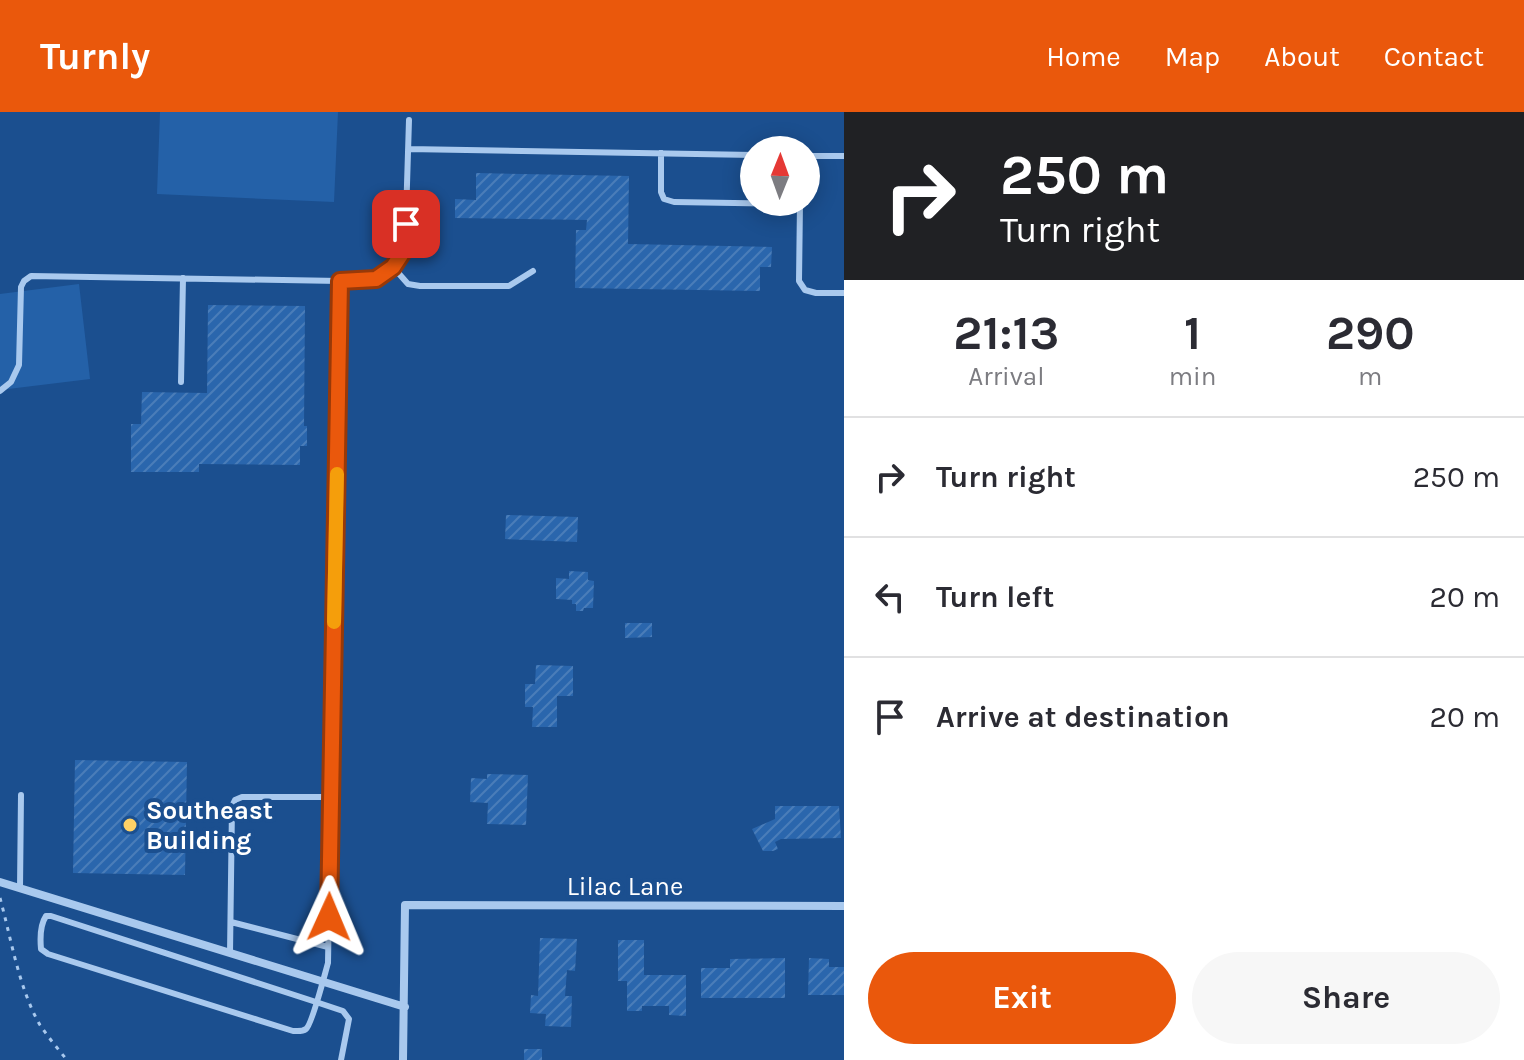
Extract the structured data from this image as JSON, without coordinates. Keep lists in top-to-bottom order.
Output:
{
  "streets": {
    "street": ["Lilac Lane"]
  },
  "places": ["Southeast Building"],
  "north": "top",
  "page": {
    "header": "Turnly",
    "nav": [
      "Home",
      "Map",
      "About",
      "Contact"
    ],
    "turn": ["250 m", "Turn right"],
    "eta": [
      "21:13",
      "Arrival",
      "1",
      "min",
      "290",
      "m"
    ],
    "list": [
      {
        "name": "Turn right",
        "value": "250 m"
      },
      {
        "name": "Turn left",
        "value": "20 m"
      },
      {
        "name": "Arrive at destination",
        "value": "20 m"
      }
    ],
    "buttons": ["Exit", "Share"]
  }
}
